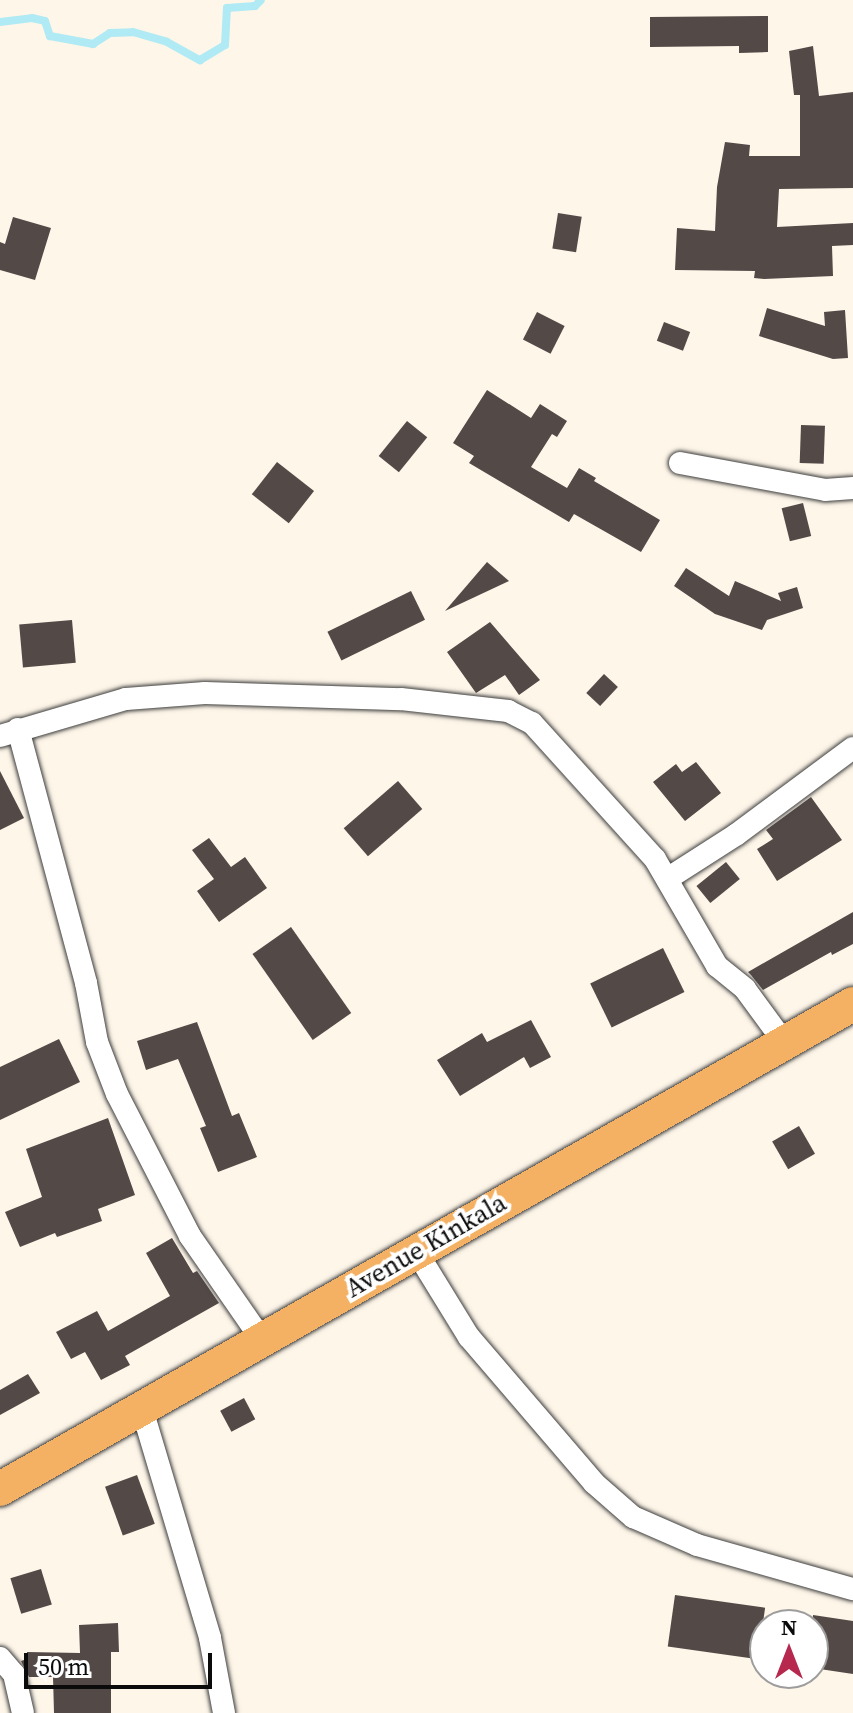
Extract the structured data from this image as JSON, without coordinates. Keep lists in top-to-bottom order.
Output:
{
  "streets": {
    "main road": ["Avenue Kinkala"]
  },
  "scale_bar": "50 m",
  "north": "top"
}
